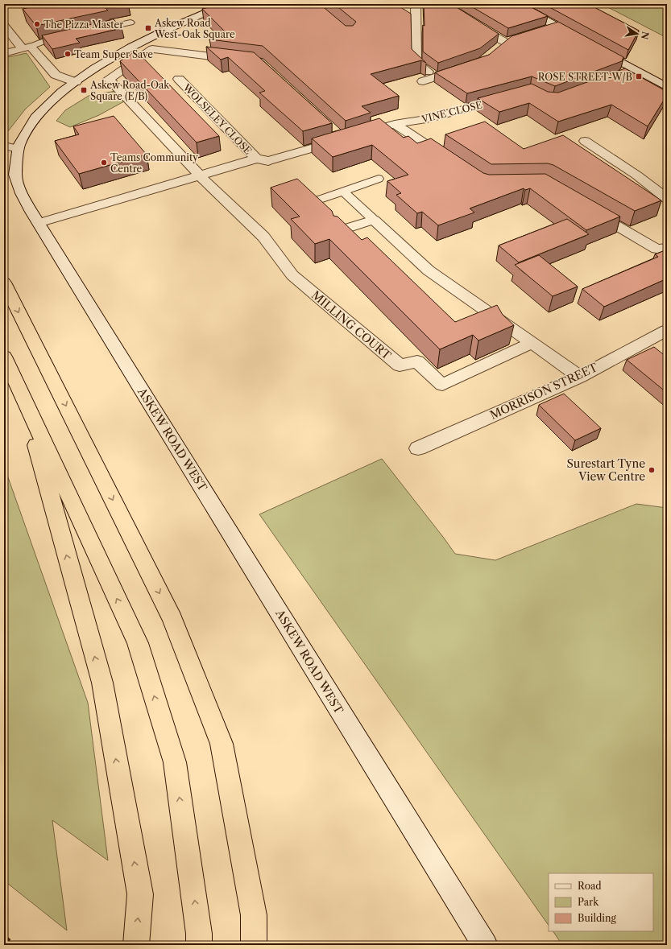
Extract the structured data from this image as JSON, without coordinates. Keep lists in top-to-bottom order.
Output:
{
  "streets": {
    "street": [
      "VINE CLOSE",
      "WOLSELEY CLOSE",
      "MILLING COURT",
      "MORRISON STREET",
      "ASKEW ROAD WEST"
    ]
  },
  "crossings": [
    ["WOLSELEY CLOSE", "MILLING COURT"],
    ["WOLSELEY CLOSE", "ASKEW ROAD WEST"]
  ],
  "places": {
    "other": [
      "The Pizza Master",
      "Team Super Save",
      "Teams Community Centre",
      "Surestart Tyne View Centre"
    ],
    "transit": ["Askew Road West-Oak Square", "ROSE STREET-W/B", "Askew Road-Oak Square (E/B)"]
  },
  "legend": ["Road", "Park", "Building"],
  "north": "right"
}
